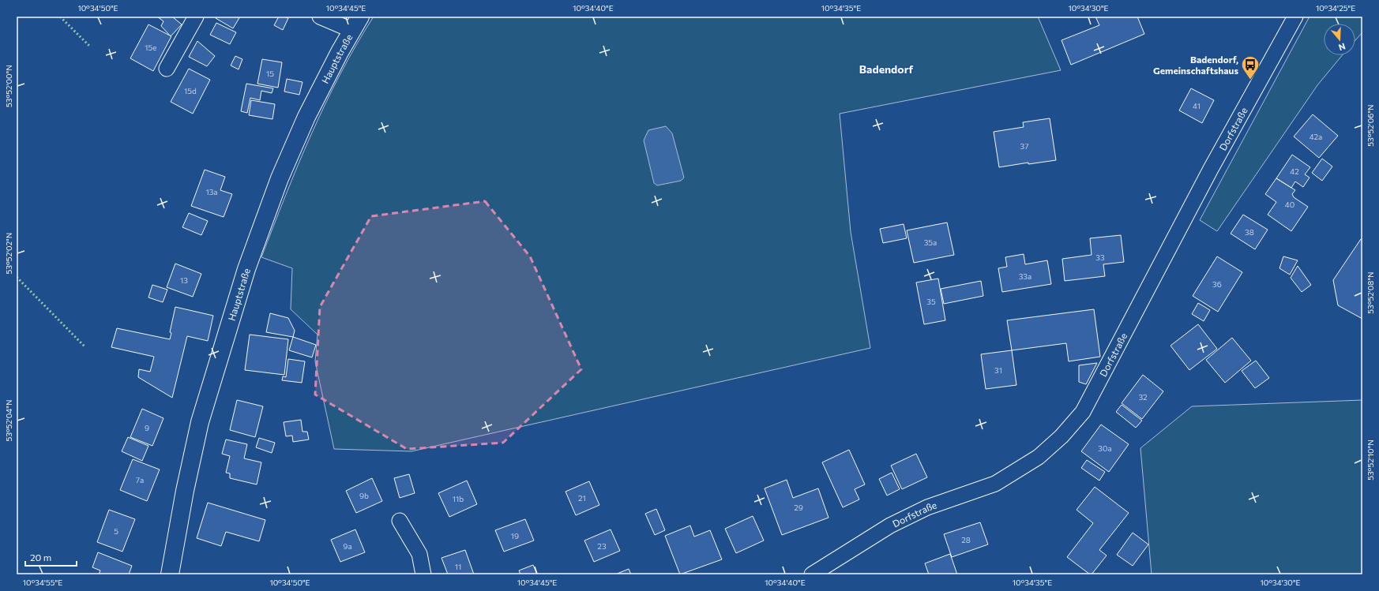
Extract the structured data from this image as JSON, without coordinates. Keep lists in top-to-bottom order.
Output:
{
  "streets": {
    "main road": ["Hauptstraße"],
    "street": ["Dorfstraße"]
  },
  "districts": ["Badendorf"],
  "places": {
    "bus stop": ["Badendorf, Gemeinschaftshaus"]
  },
  "house_numbers": [
    "15e",
    "15",
    "15d",
    "41",
    "42a",
    "37",
    "42",
    "13a",
    "40",
    "38",
    "35a",
    "33",
    "33a",
    "13",
    "36",
    "35",
    "31",
    "32",
    "9",
    "30a",
    "7a",
    "9b",
    "21",
    "11b",
    "29",
    "5",
    "19",
    "28",
    "9a",
    "23",
    "11"
  ],
  "scale_bar": "20 m",
  "north": "bottom",
  "coordinates": [
    "10°34'50\"E",
    "10°34'45\"E",
    "10°34'40\"E",
    "10°34'35\"E",
    "10°34'30\"E",
    "10°34'25\"E",
    "53°52'00\"N",
    "53°52'06\"N",
    "53°52'02\"N",
    "53°52'08\"N",
    "53°52'04\"N",
    "53°52'10\"N",
    "10°34'55\"E"
  ]
}
